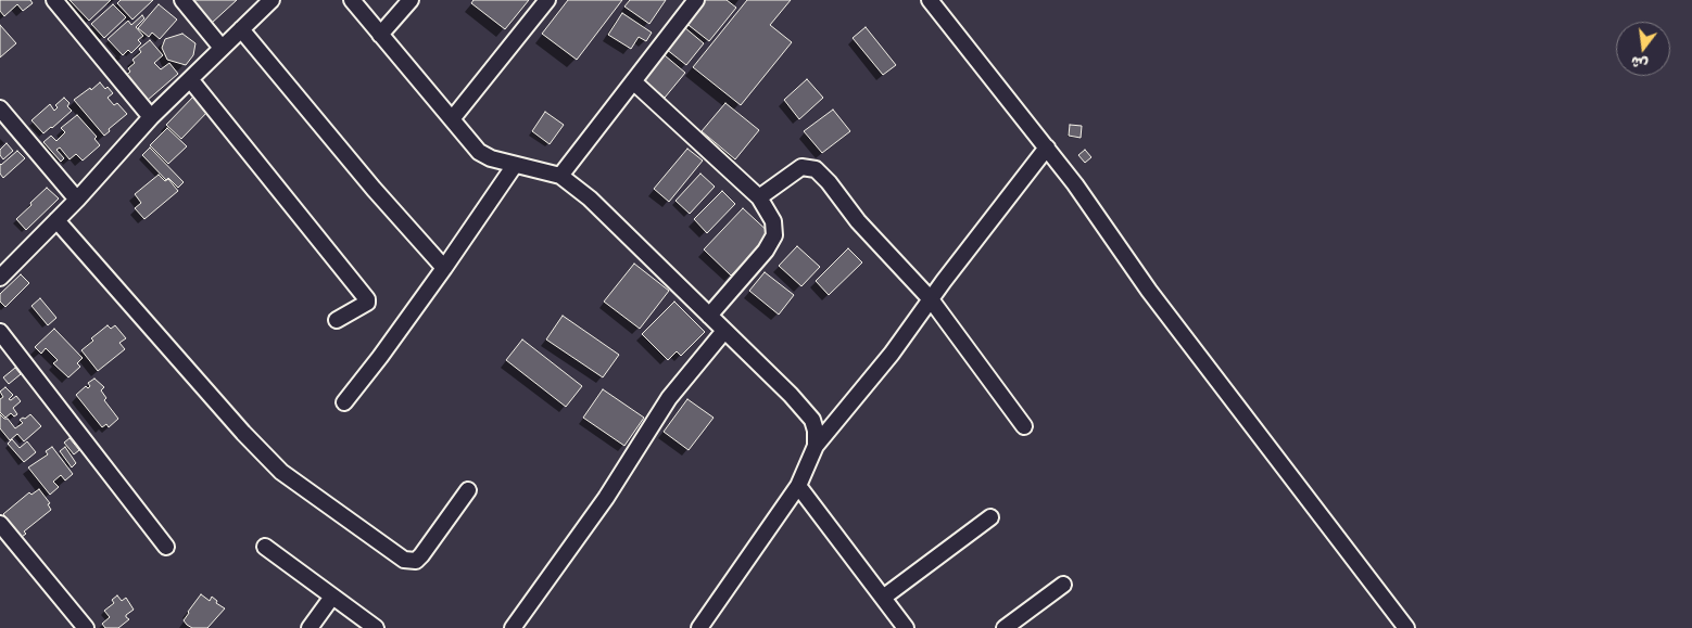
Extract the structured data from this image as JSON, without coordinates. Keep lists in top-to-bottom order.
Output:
{
  "north": "bottom"
}
